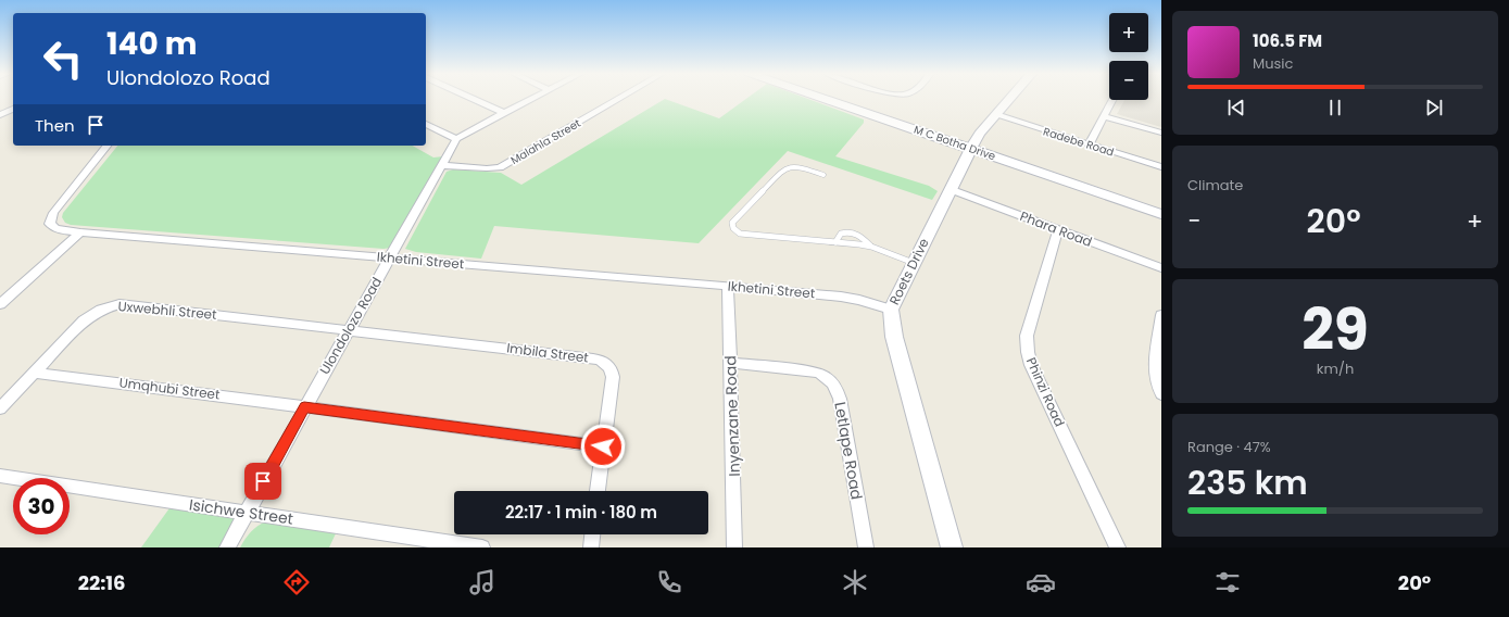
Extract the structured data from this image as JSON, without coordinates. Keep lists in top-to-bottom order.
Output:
{
  "streets": {
    "street": [
      "Malahla Street",
      "Radebe Road",
      "M C Botha Drive",
      "Phara Road",
      "Ikhetini Street",
      "Roets Drive",
      "Uxwebhli Street",
      "Ulondolozo Road",
      "Imbila Street",
      "Umqhubi Street",
      "Phinzi Road",
      "Inyenzane Road",
      "Letlape Road",
      "Isichwe Street"
    ]
  },
  "crossings": [
    ["Malahla Street", "Ulondolozo Road"],
    ["Radebe Road", "Roets Drive"],
    ["M C Botha Drive", "Roets Drive"],
    ["Phara Road", "Roets Drive"],
    ["Phara Road", "Phinzi Road"],
    ["Ikhetini Street", "Roets Drive"],
    ["Ikhetini Street", "Ulondolozo Road"],
    ["Ikhetini Street", "Inyenzane Road"],
    ["Uxwebhli Street", "Ulondolozo Road"],
    ["Uxwebhli Street", "Imbila Street"],
    ["Uxwebhli Street", "Umqhubi Street"],
    ["Ulondolozo Road", "Imbila Street"],
    ["Ulondolozo Road", "Umqhubi Street"],
    ["Ulondolozo Road", "Isichwe Street"],
    ["Imbila Street", "Umqhubi Street"],
    ["Inyenzane Road", "Letlape Road"]
  ],
  "page": {
    "map_buttons": ["+", "−"],
    "turn": ["140 m", "Ulondolozo Road"],
    "song": ["106.5 FM", "Music"],
    "then": "Then",
    "tile": [
      "Climate",
      ["29", "km/h"],
      ["Range · 47%", "235 km"]
    ],
    "heat": ["−", "20°", "+"],
    "limit": "30",
    "trip": "22:17 · 1 min · 180 m",
    "tabs": ["22:16", "20°"]
  }
}
